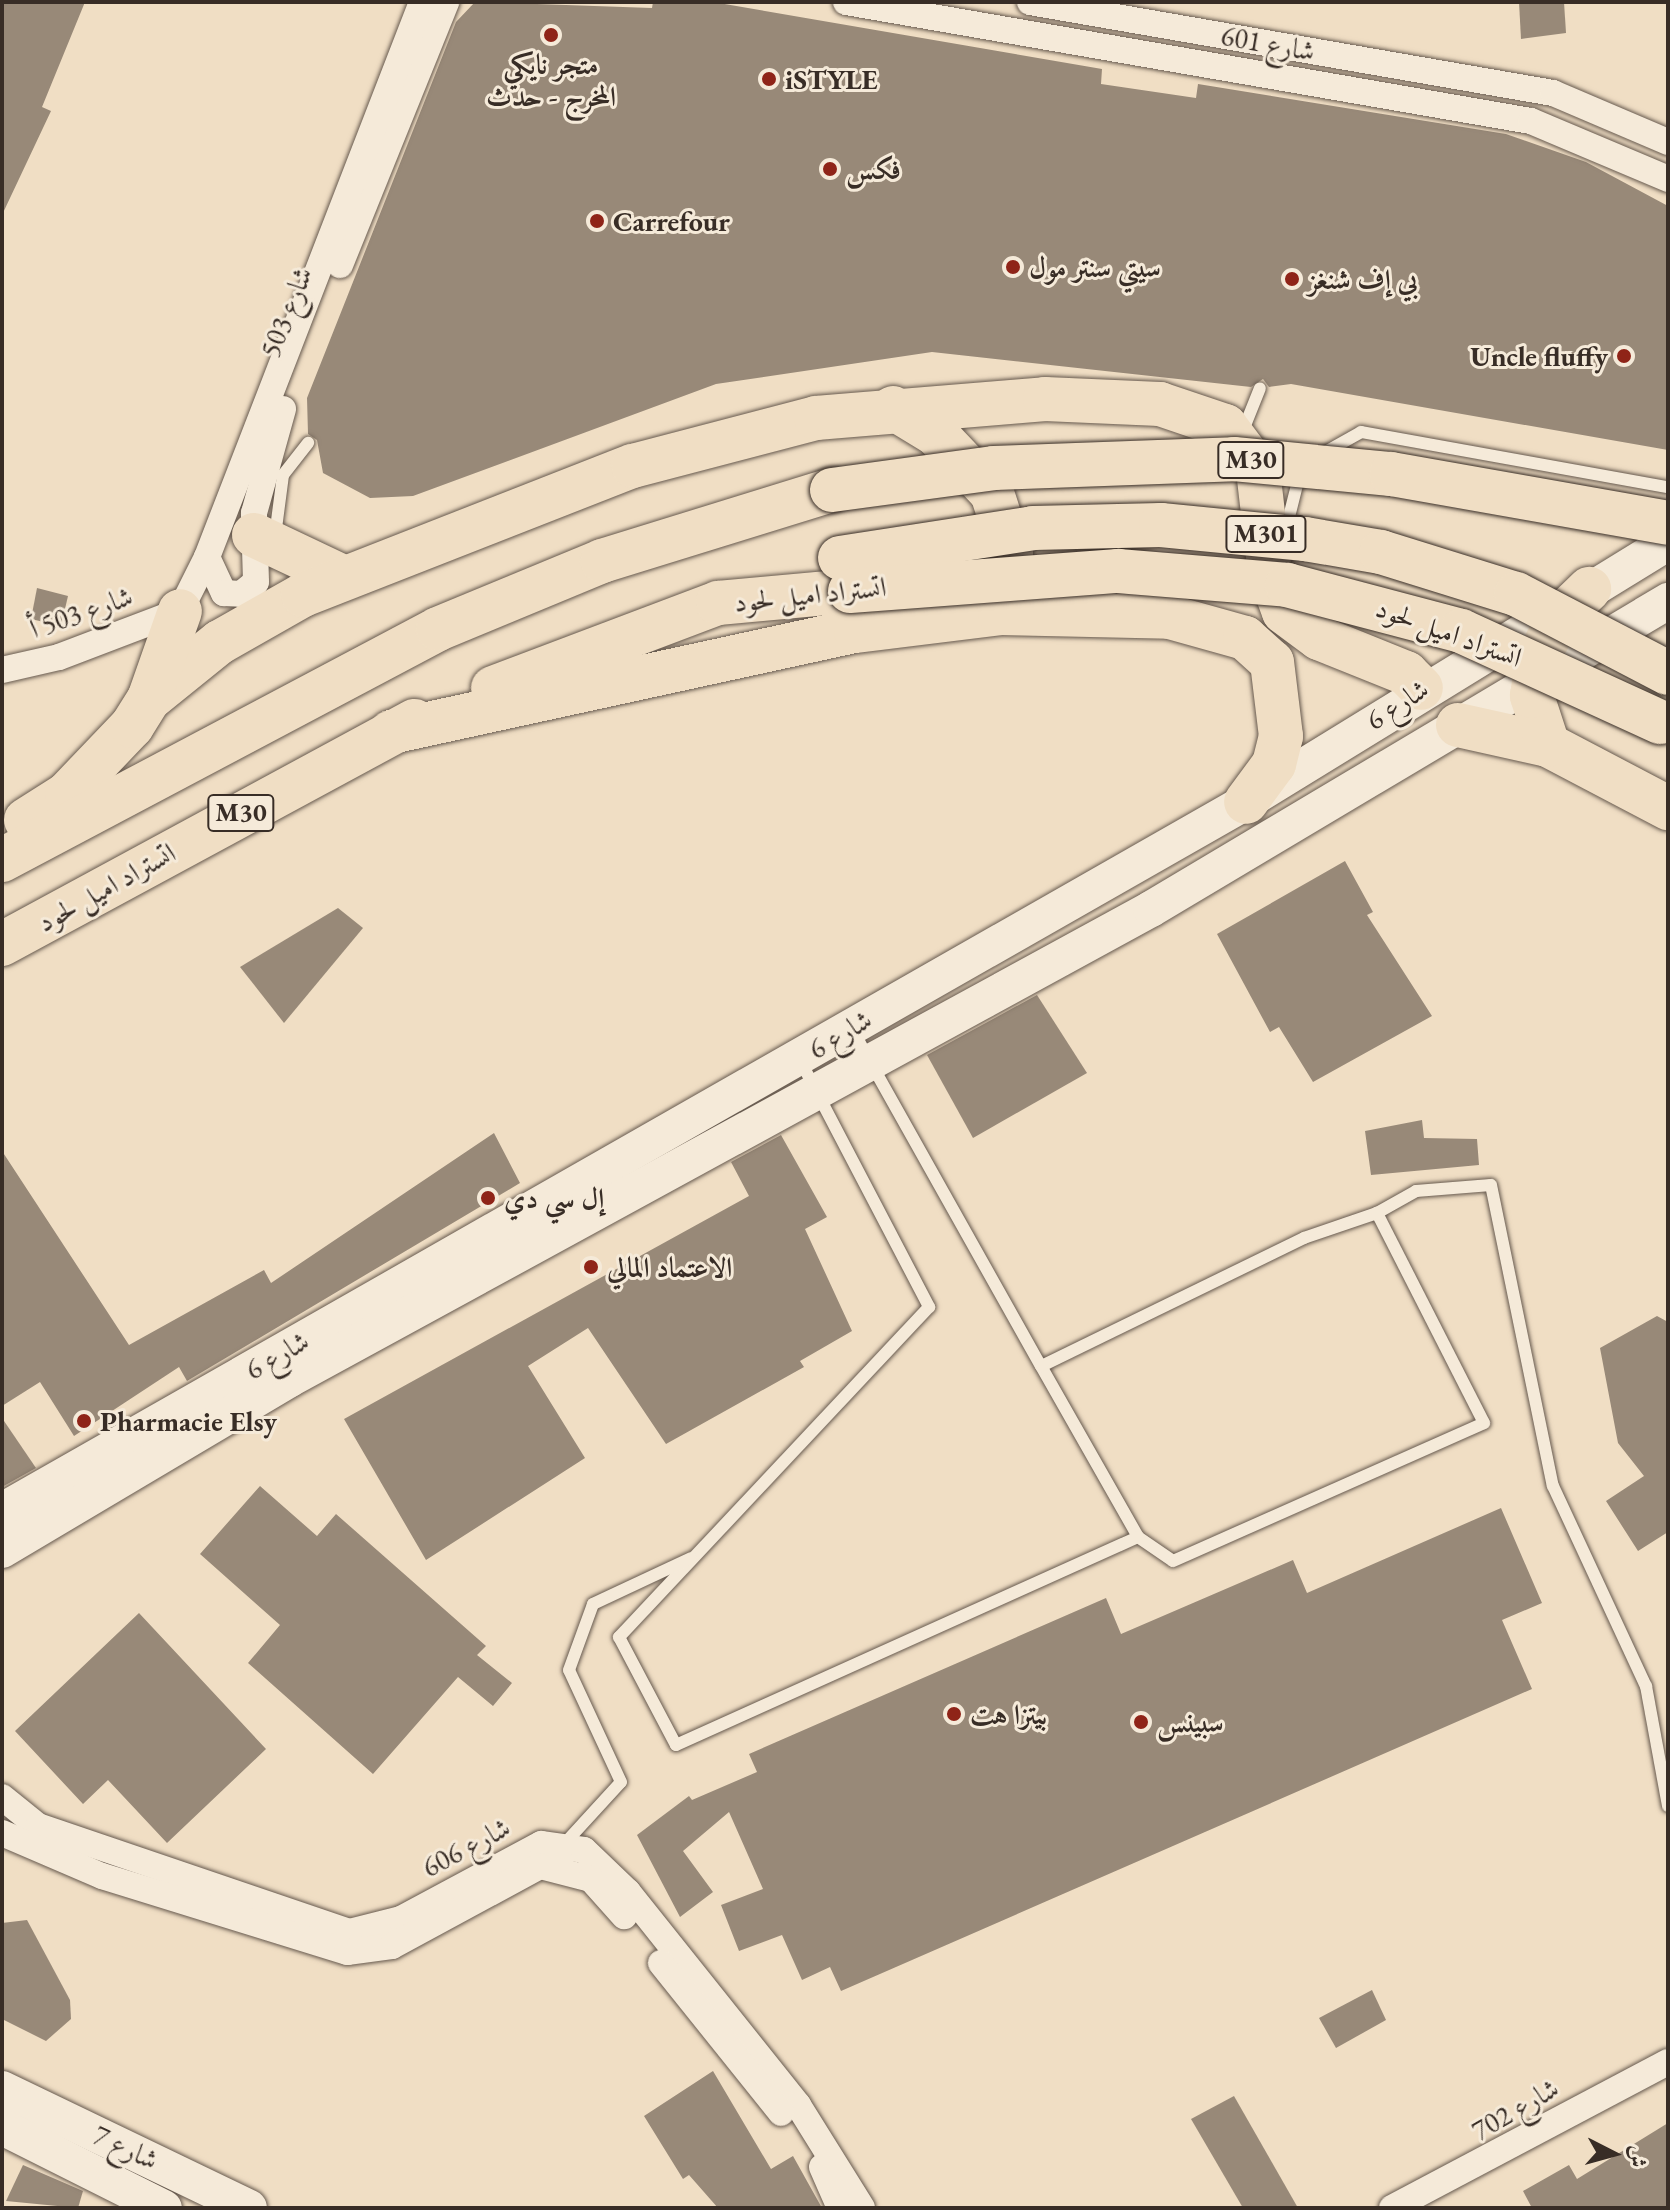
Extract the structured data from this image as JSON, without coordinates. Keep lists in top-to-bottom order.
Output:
{
  "streets": {
    "highway": ["M30", "M301", "اتستراد اميل لحود"],
    "main road": ["شارع 6", "شارع 7"],
    "street": [
      "شارع 601",
      "شارع 503",
      "شارع 503 أ",
      "شارع 606",
      "شارع 702"
    ]
  },
  "crossings": [
    ["شارع 503", "شارع 503 أ"],
    ["M301", "اتستراد اميل لحود"]
  ],
  "places": [
    "متجر نايكي المخرج - حدث",
    "iSTYLE",
    "فكس",
    "Carrefour",
    "سيتي سنتر مول",
    "بي إف شنغز",
    "Uncle fluffy",
    "إل سي دي",
    "الاعتماد المالي",
    "Pharmacie Elsy",
    "بيتزا هت",
    "سبينس"
  ],
  "north": "right"
}
